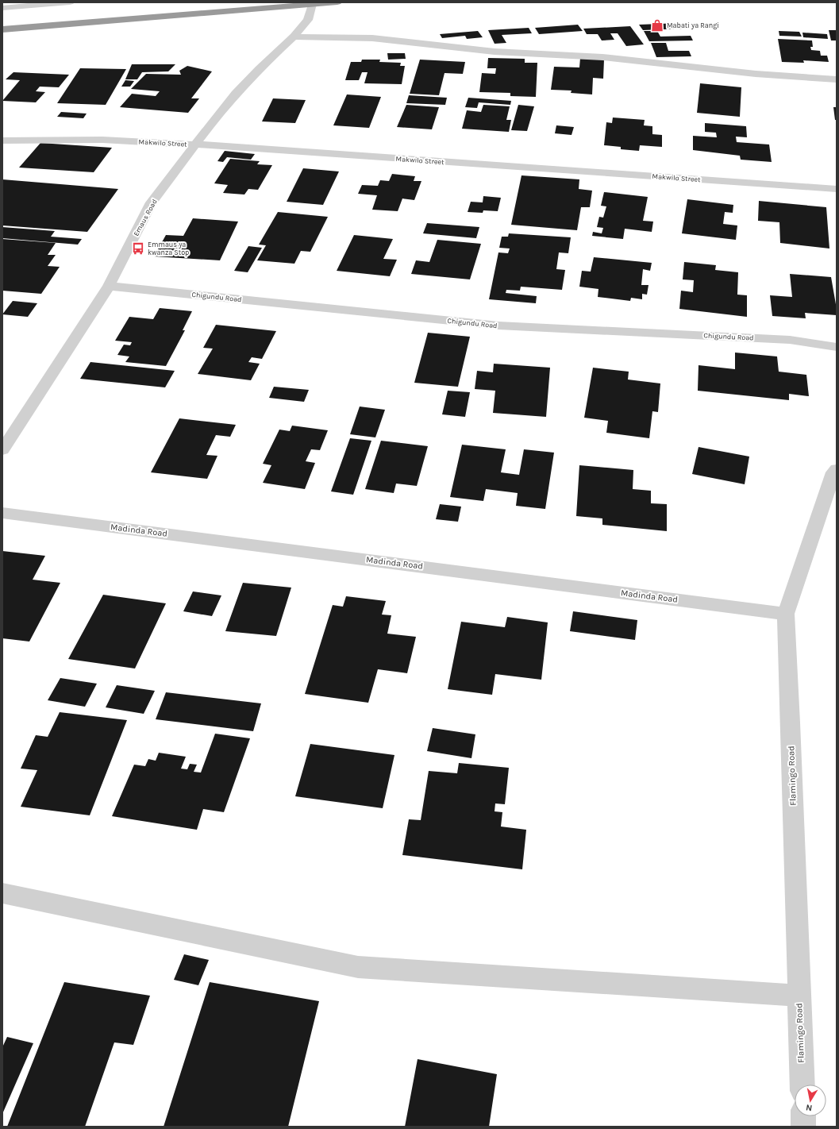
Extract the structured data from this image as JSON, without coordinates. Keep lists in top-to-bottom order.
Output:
{
  "streets": {
    "street": [
      "Makwilo Street",
      "Emaus Road",
      "Chigundu Road",
      "Madinda Road",
      "Flamingo Road"
    ]
  },
  "crossings": [
    ["Makwilo Street", "Emaus Road"],
    ["Emaus Road", "Chigundu Road"],
    ["Madinda Road", "Flamingo Road"]
  ],
  "places": {
    "shop": ["Mabati ya Rangi"],
    "bus stop": ["Emmaus ya kwanza Stop"]
  },
  "north": "bottom"
}
